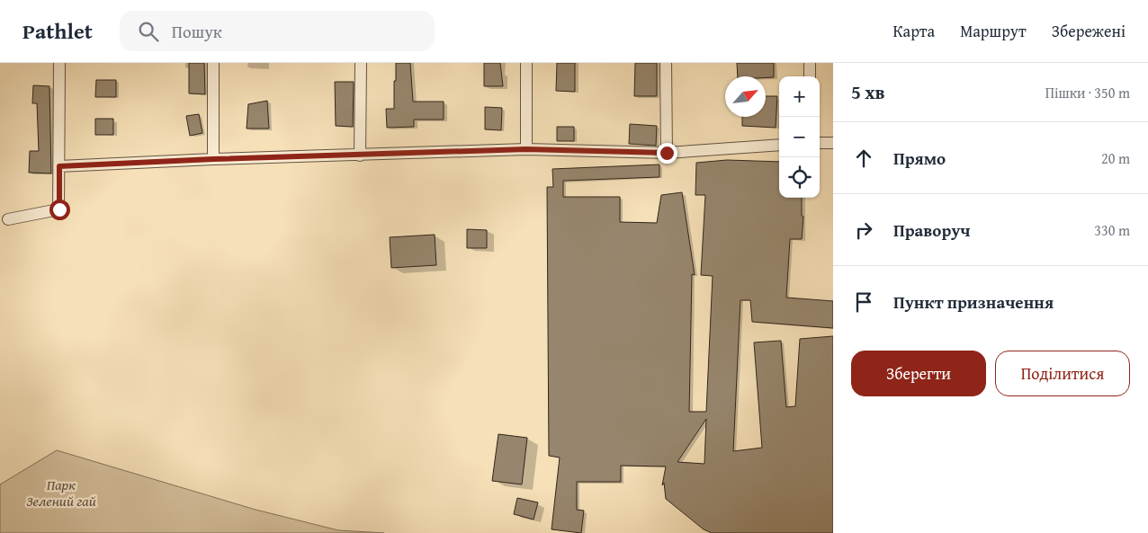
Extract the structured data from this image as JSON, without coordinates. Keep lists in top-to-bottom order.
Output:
{
  "parks": ["Парк Зелений гай"],
  "north": "top right",
  "page": {
    "header": "Pathlet",
    "search": "Пошук",
    "nav": ["Карта", "Маршрут", "Збережені"],
    "heading": ["5 хв", "Пішки · 350 m"],
    "map_buttons": ["+", "−"],
    "list": [
      ["Прямо", "20 m"],
      ["Праворуч", "330 m"],
      "Пункт призначення"
    ],
    "buttons": ["Зберегти", "Поділитися"]
  }
}
